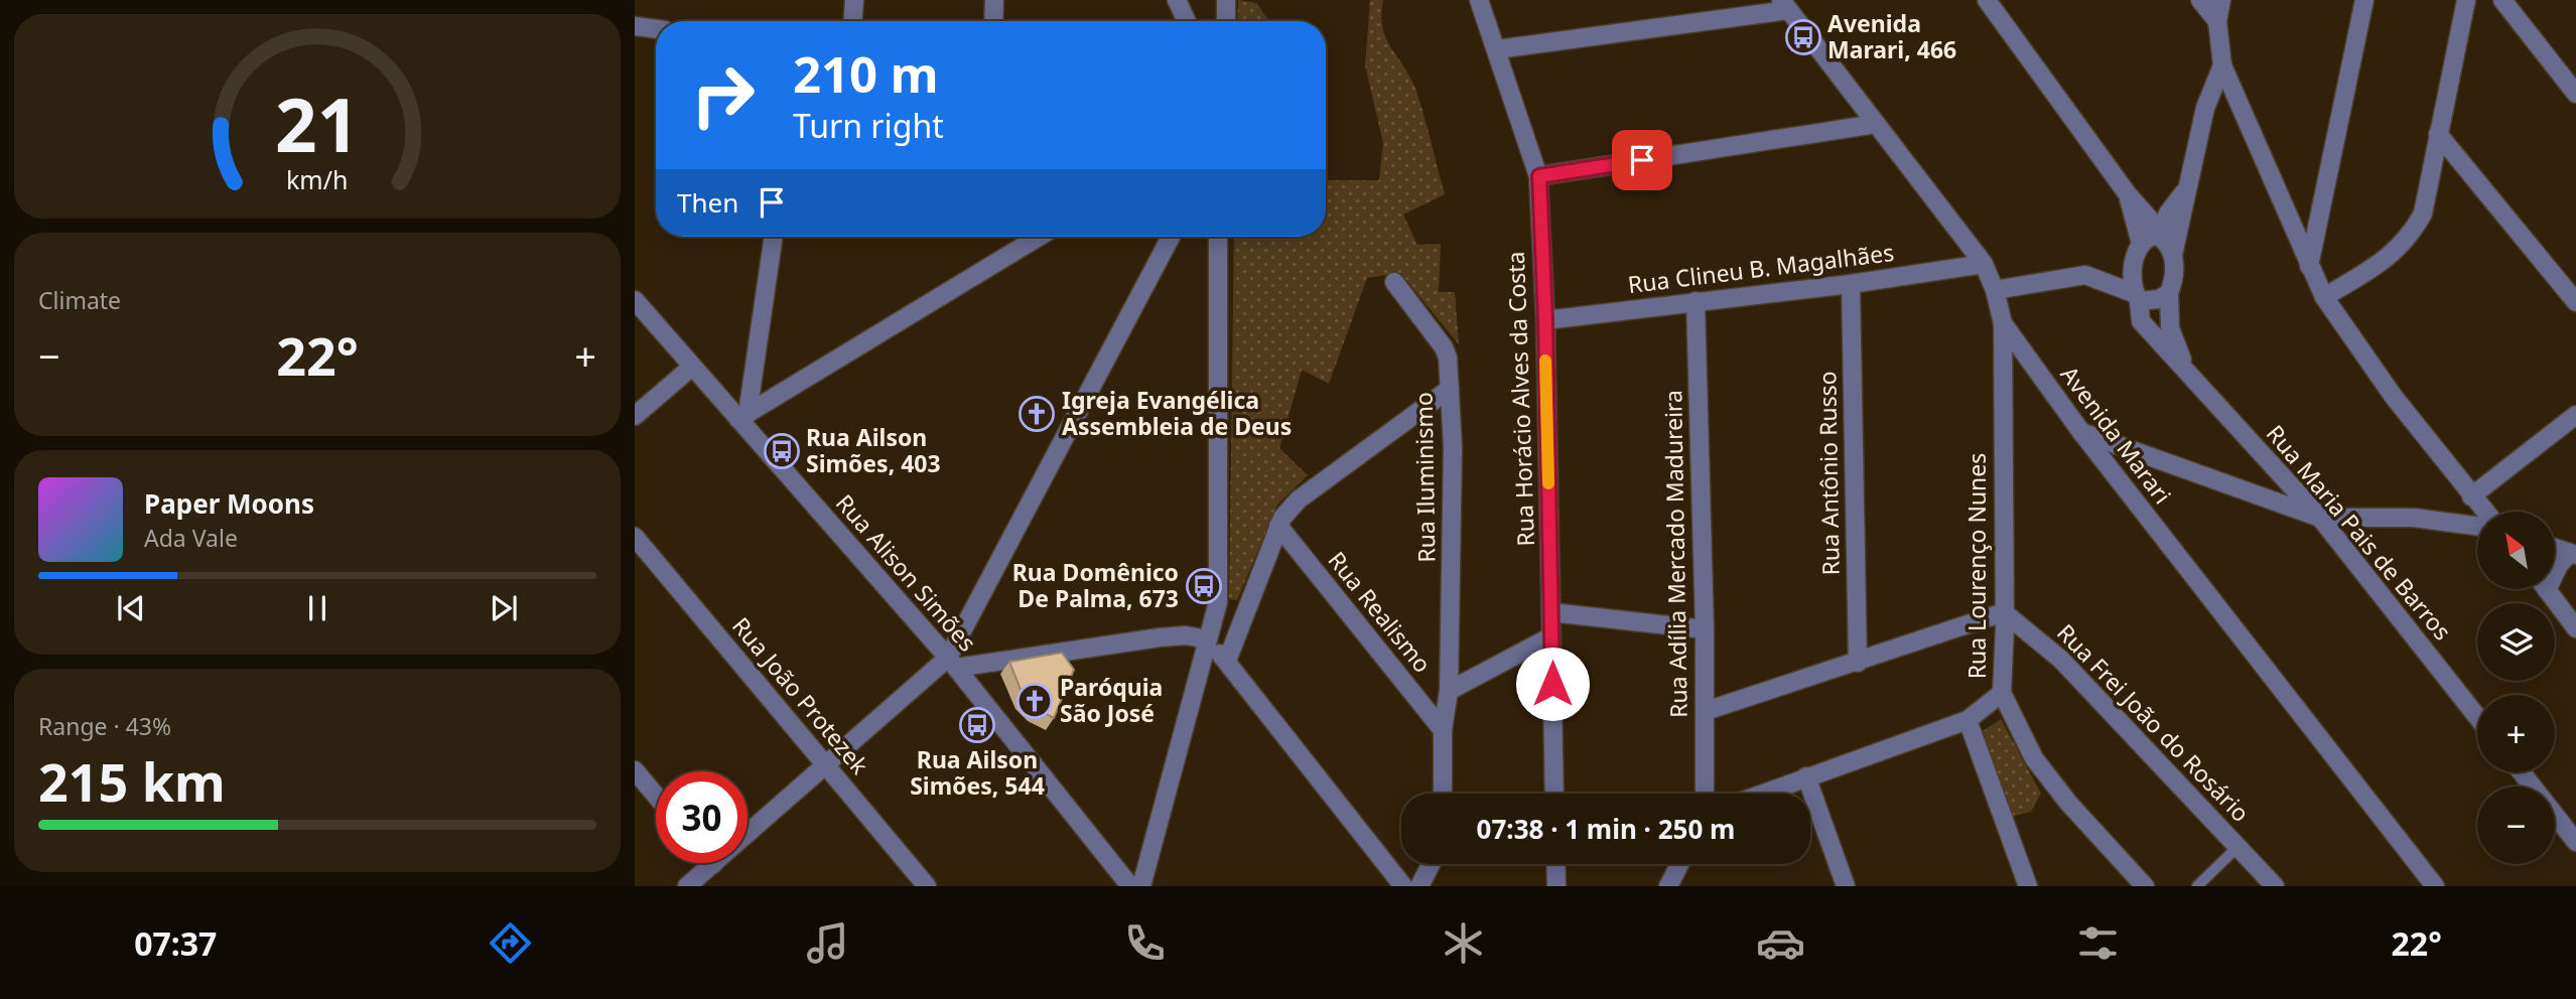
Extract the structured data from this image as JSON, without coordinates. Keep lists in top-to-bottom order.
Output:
{
  "streets": {
    "street": [
      "Rua Clineu B. Magalhães",
      "Rua Horácio Alves da Costa",
      "Avenida Marari",
      "Rua Antônio Russo",
      "Rua Iluminismo",
      "Rua Maria Pais de Barros",
      "Rua Adília Mercado Madureira",
      "Rua Lourenço Nunes",
      "Rua Alison Simões",
      "Rua Realismo",
      "Rua João Protezek",
      "Rua Frei João do Rosário"
    ]
  },
  "crossings": [
    ["Rua Clineu B. Magalhães", "Rua Horácio Alves da Costa"],
    ["Rua Clineu B. Magalhães", "Avenida Marari"],
    ["Rua Clineu B. Magalhães", "Rua Antônio Russo"],
    ["Rua Clineu B. Magalhães", "Rua Adília Mercado Madureira"],
    ["Avenida Marari", "Rua Lourenço Nunes"],
    ["Rua Iluminismo", "Rua Realismo"],
    ["Rua Lourenço Nunes", "Rua Frei João do Rosário"]
  ],
  "places": {
    "bus stop": [
      "Avenida Marari, 466",
      "Rua Ailson Simões, 403",
      "Rua Domênico De Palma, 673",
      "Rua Ailson Simões, 544"
    ],
    "church": ["Igreja Evangélica Assembleia de Deus", "Paróquia São José"]
  },
  "north": "top left",
  "page": {
    "turn": ["210 m", "Turn right"],
    "then": "Then",
    "tile": [
      "Climate",
      ["Range · 43%", "215 km"]
    ],
    "heat": ["−", "22°", "+"],
    "song": ["Paper Moons", "Ada Vale"],
    "map_buttons": ["+", "−"],
    "limit": "30",
    "trip": "07:38 · 1 min · 250 m",
    "tabs": ["07:37", "22°"],
    "gauge": ["21", "km/h"]
  }
}
